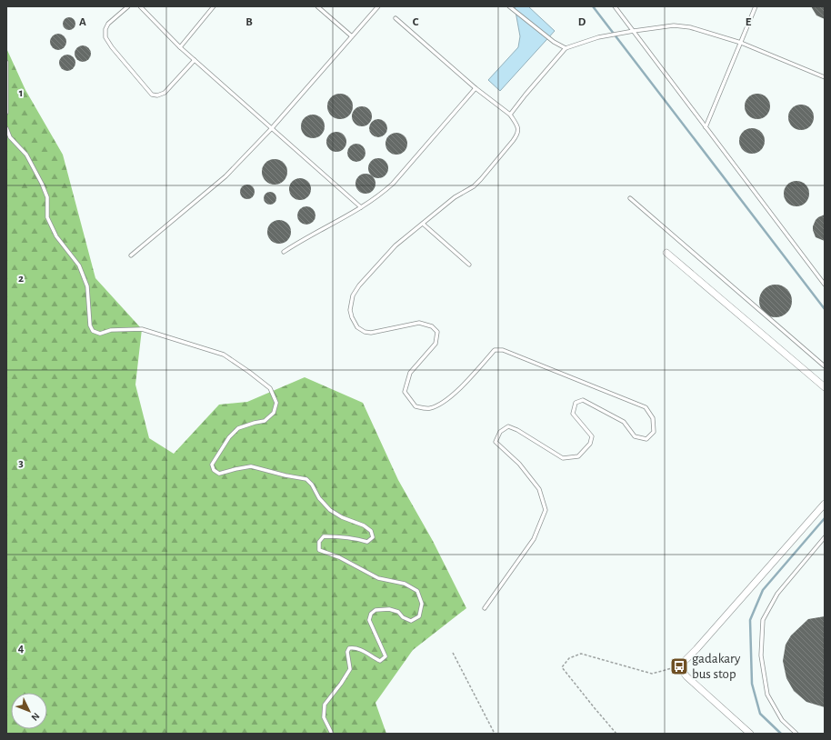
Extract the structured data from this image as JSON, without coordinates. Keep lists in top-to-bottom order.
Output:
{
  "places": {
    "bus stop": ["gadakary bus stop"]
  },
  "north": "bottom right",
  "grid": {
    "columns": [
      "A",
      "B",
      "C",
      "D",
      "E"
    ],
    "rows": [
      "1",
      "2",
      "3",
      "4"
    ]
  }
}
